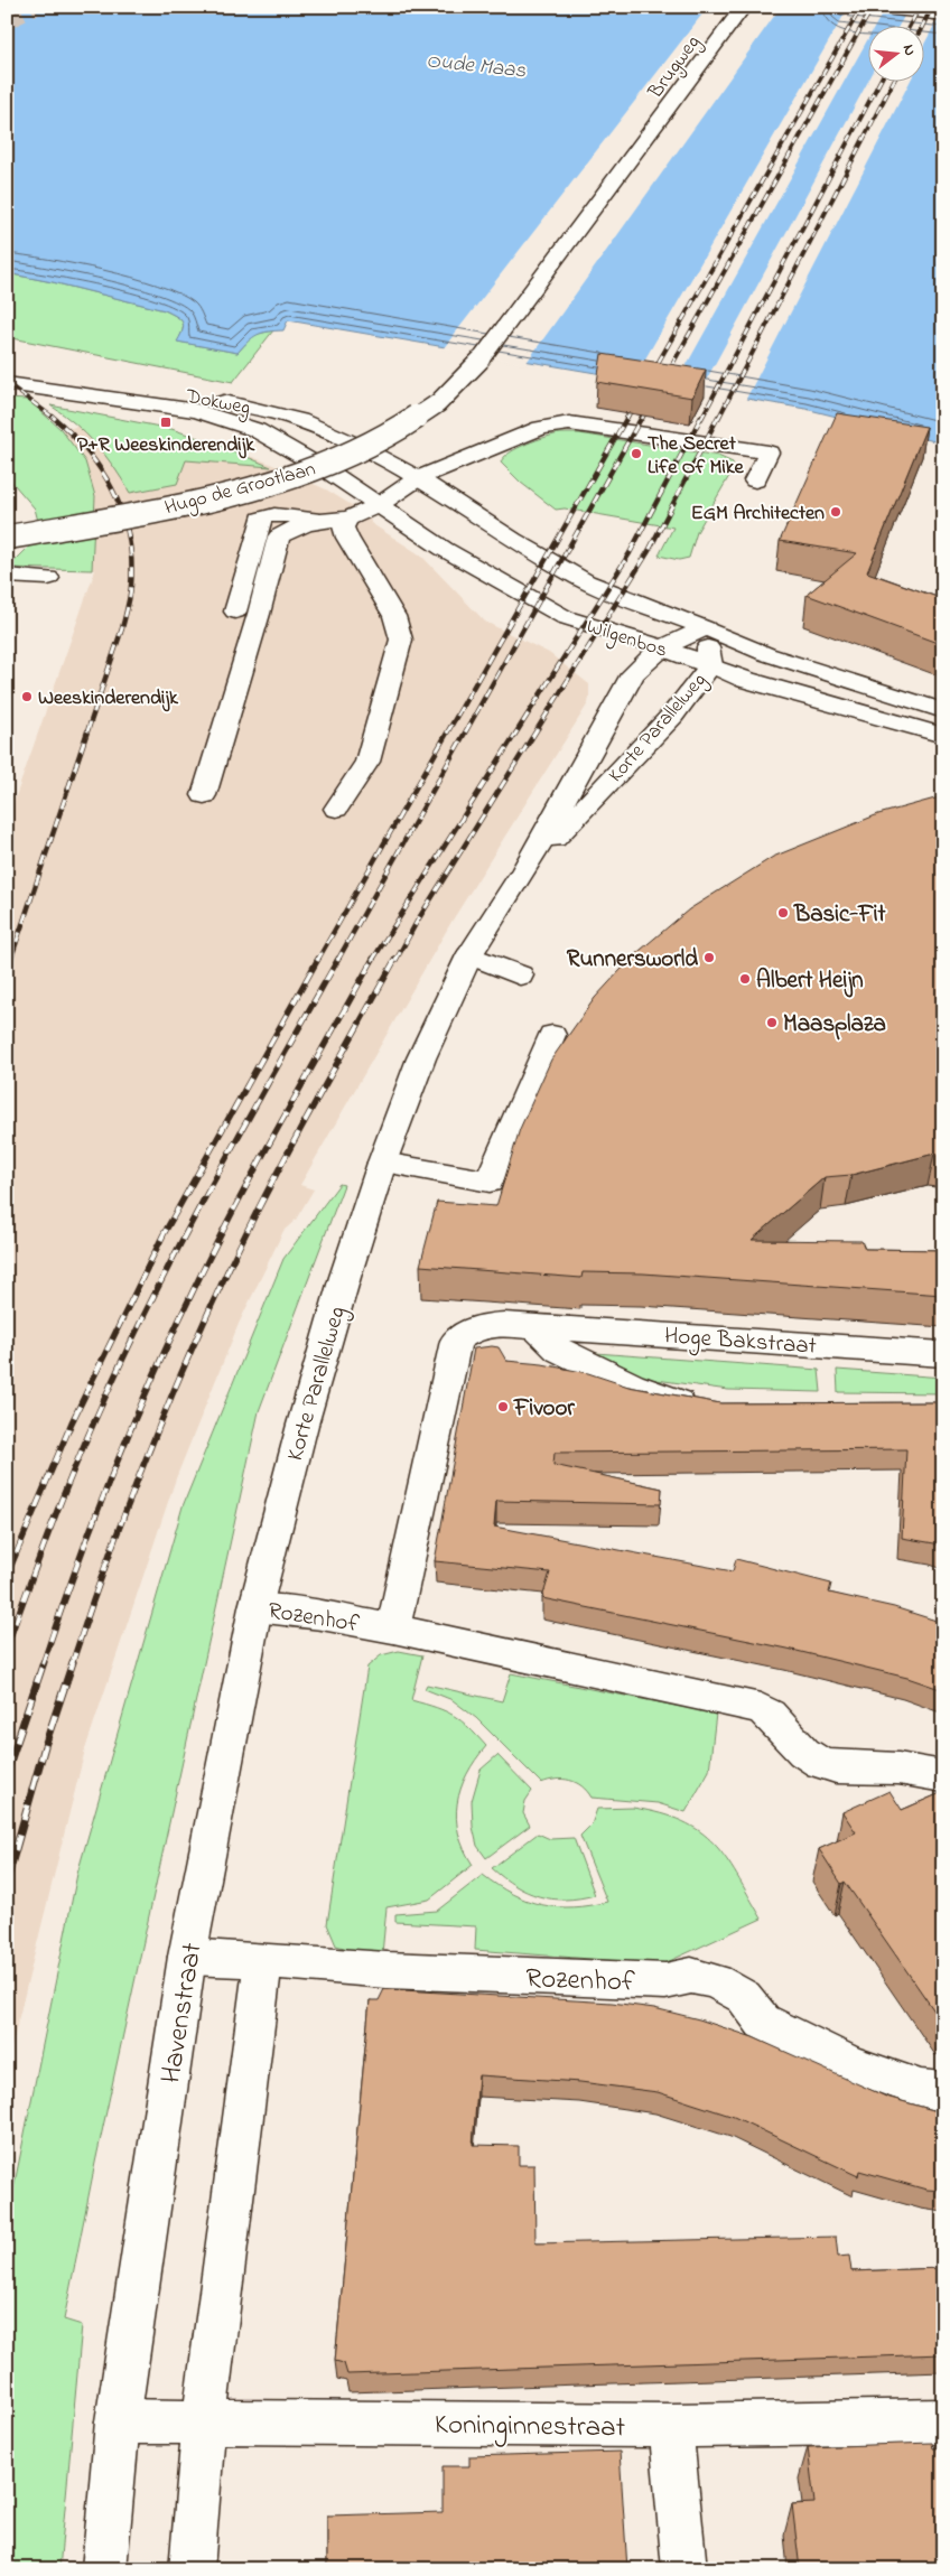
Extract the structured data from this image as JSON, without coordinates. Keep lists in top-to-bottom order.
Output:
{
  "streets": {
    "main road": [
      "Brugweg",
      "Dokweg",
      "Hugo de Grootlaan",
      "Wilgenbos",
      "Korte Parallelweg",
      "Hoge Bakstraat",
      "Rozenhof",
      "Havenstraat",
      "Koninginnestraat"
    ]
  },
  "crossings": [
    ["Brugweg", "Hugo de Grootlaan"],
    ["Dokweg", "Wilgenbos"],
    ["Wilgenbos", "Korte Parallelweg"],
    ["Korte Parallelweg", "Rozenhof"],
    ["Korte Parallelweg", "Havenstraat"],
    ["Hoge Bakstraat", "Rozenhof"],
    ["Rozenhof", "Havenstraat"],
    ["Havenstraat", "Koninginnestraat"]
  ],
  "water": ["Oude Maas"],
  "places": {
    "transit": ["P+R Weeskinderendijk"],
    "other": [
      "The Secret Life Of Mike",
      "EGM Architecten",
      "Weeskinderendijk",
      "Basic-Fit",
      "Runnersworld",
      "Albert Heijn",
      "Maasplaza",
      "Fivoor"
    ]
  },
  "north": "right"
}
